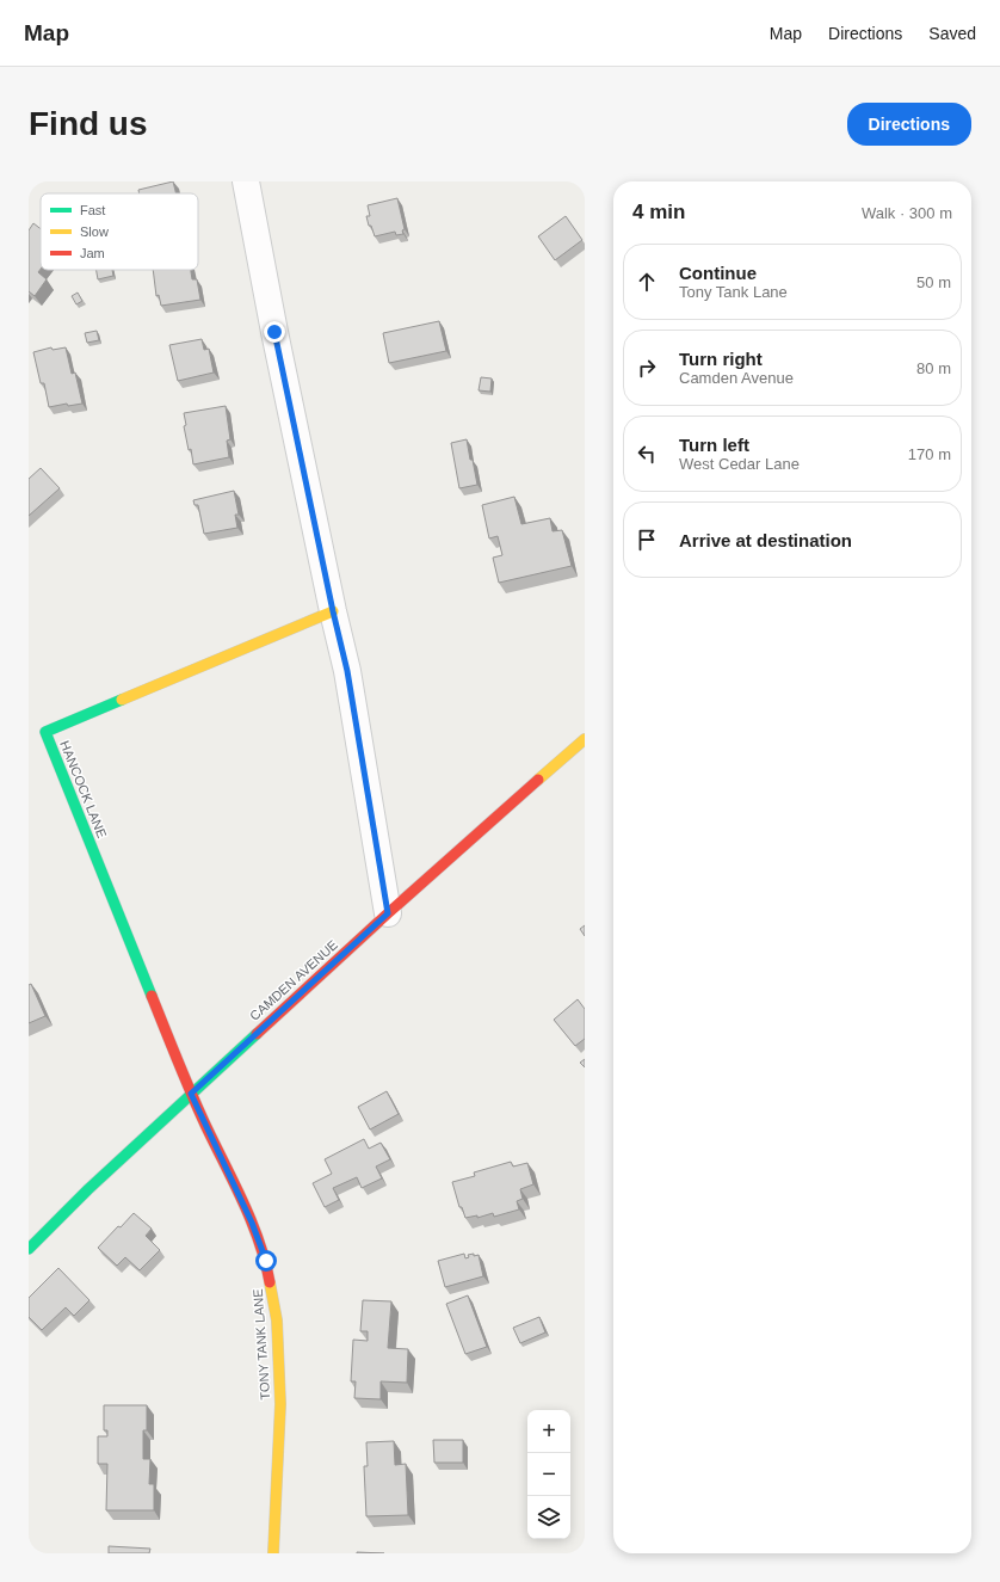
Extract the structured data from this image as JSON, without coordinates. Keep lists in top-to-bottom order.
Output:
{
  "streets": {
    "street": ["HANCOCK LANE", "CAMDEN AVENUE", "TONY TANK LANE"]
  },
  "crossings": [
    ["HANCOCK LANE", "CAMDEN AVENUE"],
    ["HANCOCK LANE", "TONY TANK LANE"],
    ["CAMDEN AVENUE", "TONY TANK LANE"]
  ],
  "legend": ["Fast", "Slow", "Jam"],
  "page": {
    "header": "Map",
    "nav": ["Map", "Directions", "Saved"],
    "buttons": "Directions",
    "title": "Find us",
    "heading": ["4 min", "Walk · 300 m"],
    "list": [
      ["Continue", "Tony Tank Lane", "50 m"],
      ["Turn right", "Camden Avenue", "80 m"],
      ["Turn left", "West Cedar Lane", "170 m"],
      "Arrive at destination"
    ],
    "map_buttons": ["+", "−"]
  }
}
